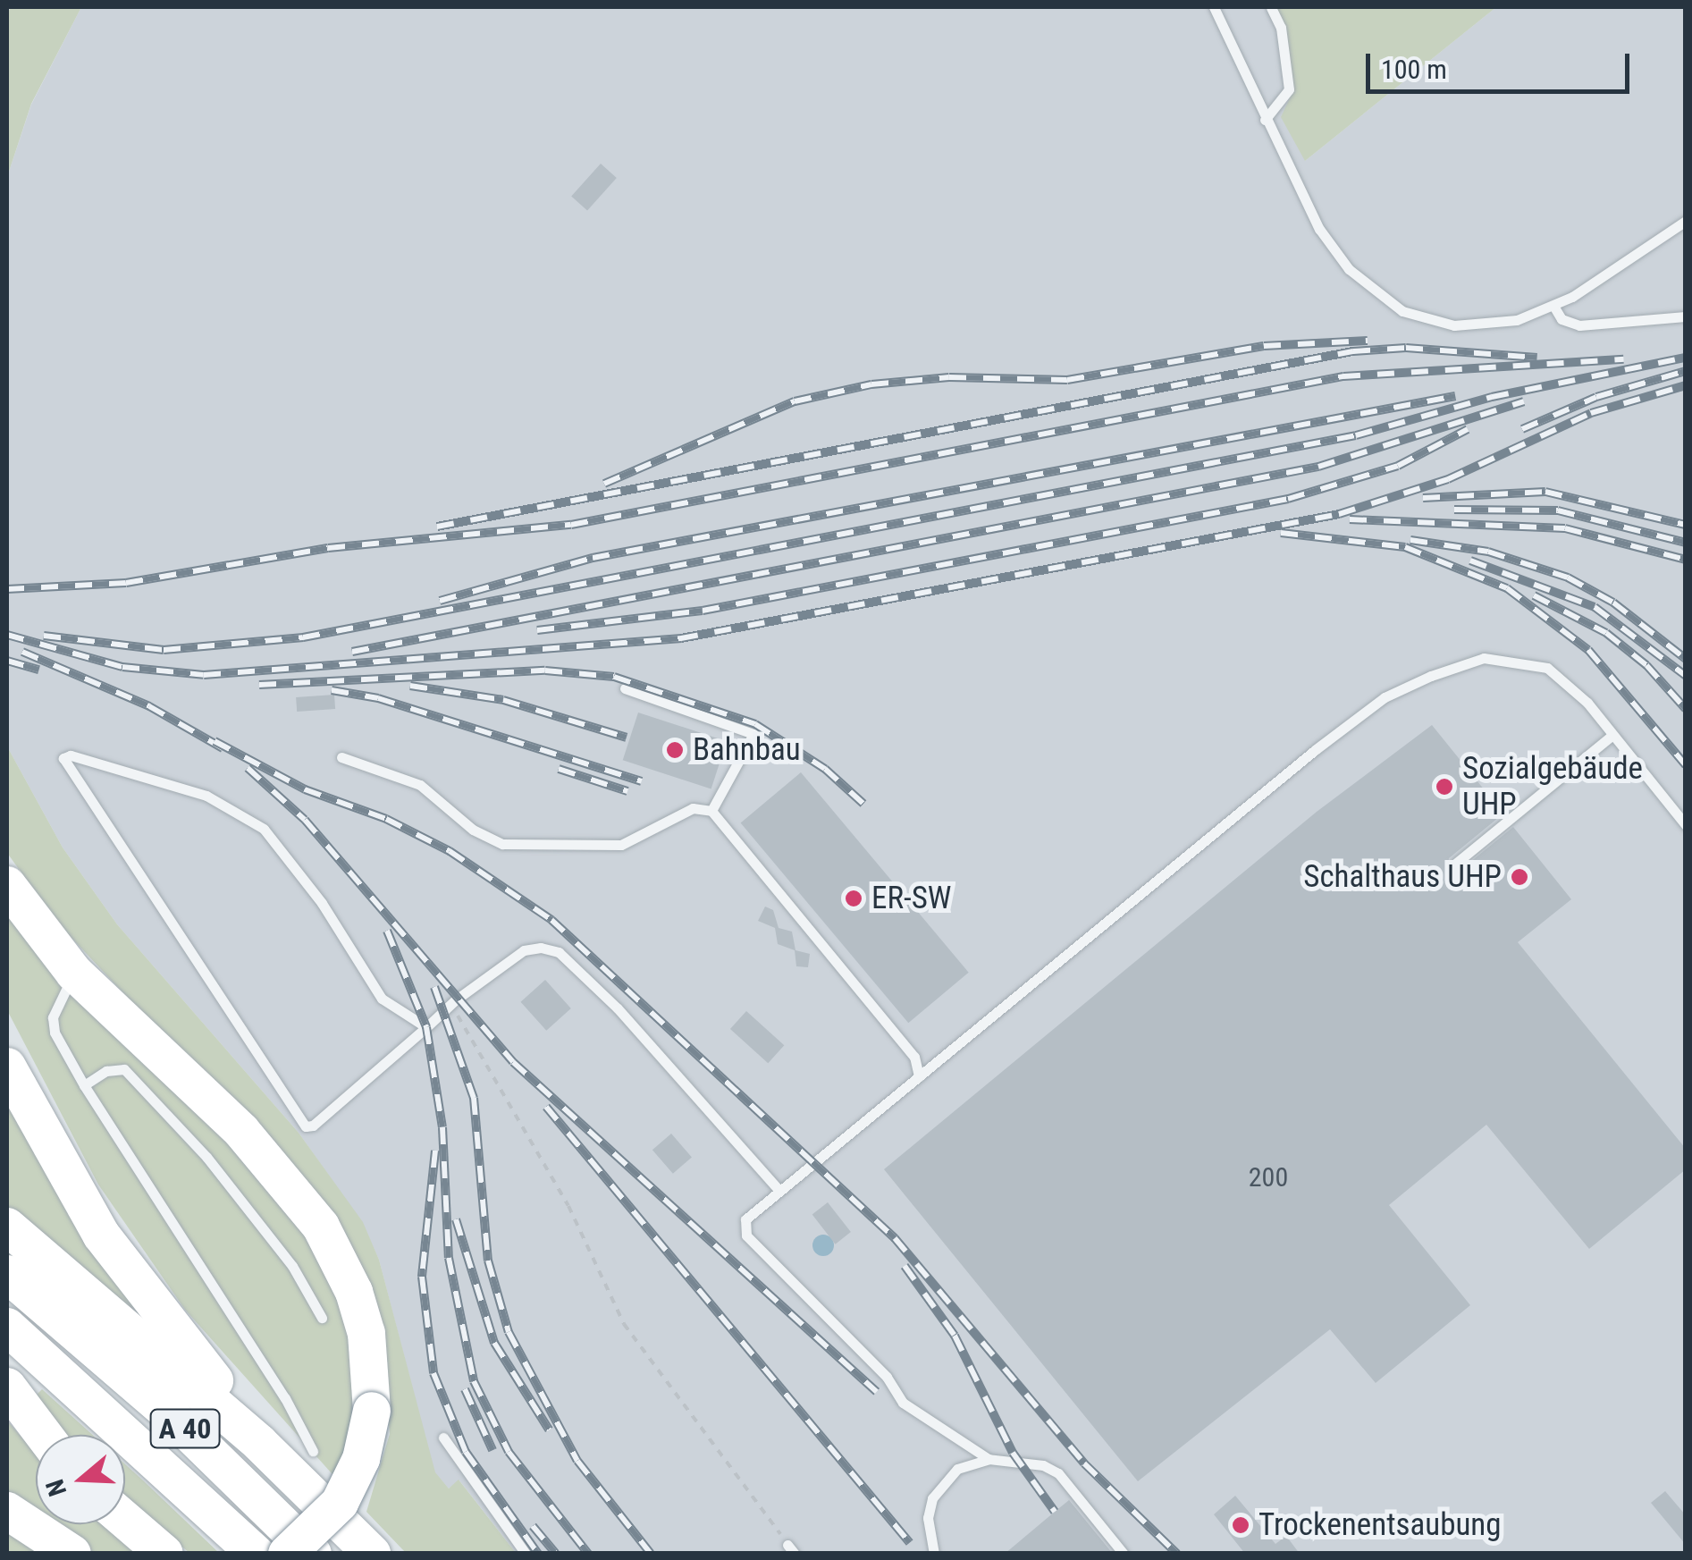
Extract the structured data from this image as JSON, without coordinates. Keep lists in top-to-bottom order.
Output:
{
  "streets": {
    "highway": ["A 40"]
  },
  "places": [
    "Bahnbau",
    "Sozialgebäude UHP",
    "Schalthaus UHP",
    "ER-SW",
    "Trockenentsaubung"
  ],
  "house_numbers": ["200"],
  "scale_bar": "100 m",
  "north": "left"
}
